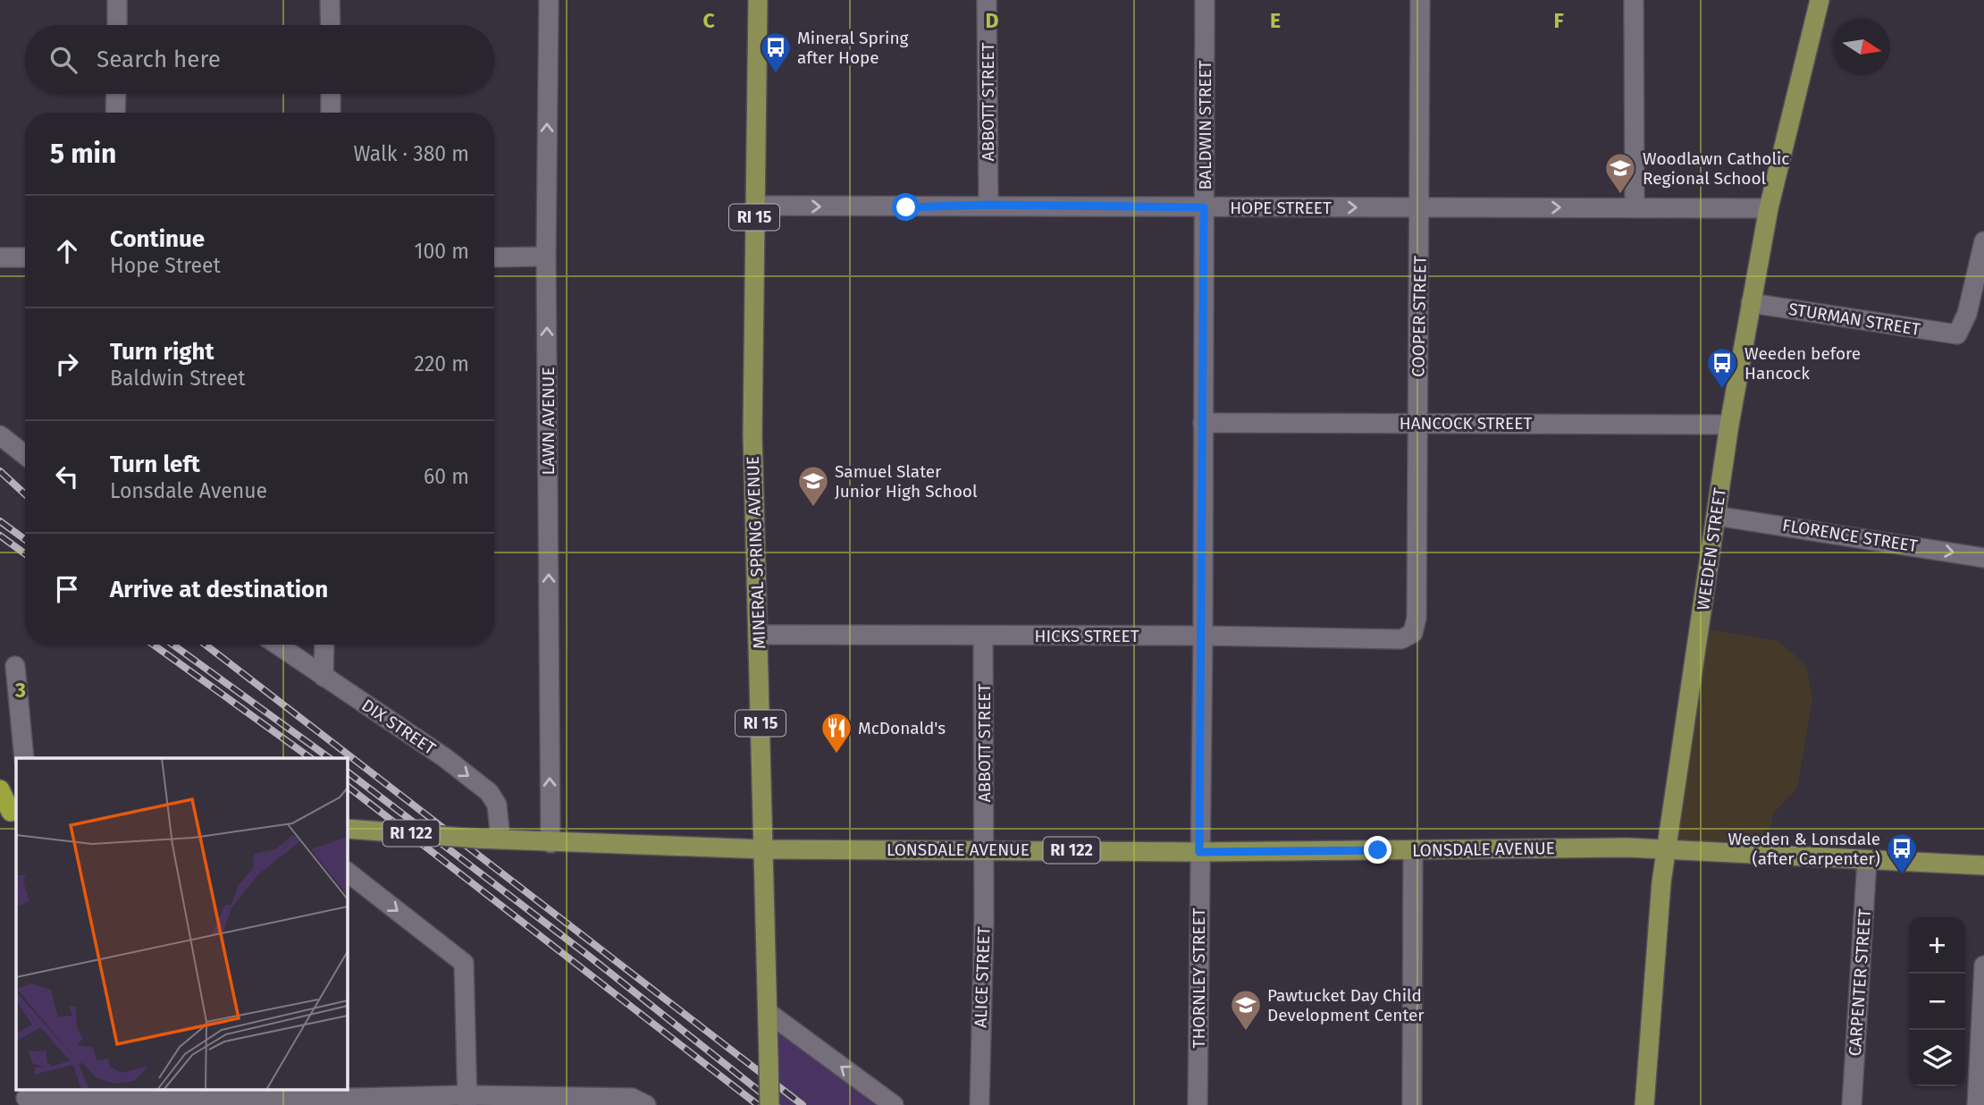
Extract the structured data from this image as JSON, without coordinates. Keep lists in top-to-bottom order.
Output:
{
  "streets": {
    "main road": [
      "RI 15",
      "WEEDEN STREET",
      "MINERAL SPRING AVENUE",
      "RI 122",
      "LONSDALE AVENUE"
    ],
    "street": [
      "ABBOTT STREET",
      "BALDWIN STREET",
      "HOPE STREET",
      "COOPER STREET",
      "STURMAN STREET",
      "LAWN AVENUE",
      "HANCOCK STREET",
      "FLORENCE STREET",
      "HICKS STREET",
      "DIX STREET",
      "ALICE STREET",
      "THORNLEY STREET",
      "CARPENTER STREET"
    ]
  },
  "crossings": [
    ["ABBOTT STREET", "HOPE STREET"],
    ["ABBOTT STREET", "HICKS STREET"],
    ["ABBOTT STREET", "LONSDALE AVENUE"],
    ["ABBOTT STREET", "ALICE STREET"],
    ["BALDWIN STREET", "HOPE STREET"],
    ["BALDWIN STREET", "HANCOCK STREET"],
    ["BALDWIN STREET", "HICKS STREET"],
    ["BALDWIN STREET", "LONSDALE AVENUE"],
    ["BALDWIN STREET", "THORNLEY STREET"],
    ["HOPE STREET", "COOPER STREET"],
    ["HOPE STREET", "WEEDEN STREET"],
    ["HOPE STREET", "MINERAL SPRING AVENUE"],
    ["COOPER STREET", "HANCOCK STREET"],
    ["COOPER STREET", "HICKS STREET"],
    ["STURMAN STREET", "WEEDEN STREET"],
    ["LAWN AVENUE", "LONSDALE AVENUE"],
    ["HANCOCK STREET", "WEEDEN STREET"],
    ["FLORENCE STREET", "WEEDEN STREET"],
    ["WEEDEN STREET", "LONSDALE AVENUE"],
    ["MINERAL SPRING AVENUE", "HICKS STREET"],
    ["MINERAL SPRING AVENUE", "LONSDALE AVENUE"],
    ["DIX STREET", "LONSDALE AVENUE"],
    ["LONSDALE AVENUE", "ALICE STREET"],
    ["LONSDALE AVENUE", "THORNLEY STREET"],
    ["LONSDALE AVENUE", "CARPENTER STREET"]
  ],
  "one_way": [
    "HOPE STREET",
    "LAWN AVENUE",
    "FLORENCE STREET",
    "DIX STREET"
  ],
  "places": {
    "bus stop": ["Mineral Spring after Hope", "Weeden before Hancock", "Weeden & Lonsdale (after Carpenter)"],
    "school or university": ["Woodlawn Catholic Regional School", "Samuel Slater Junior High School", "Pawtucket Day Child Development Center"],
    "restaurant": ["McDonald's"]
  },
  "north": "right",
  "page": {
    "search": "Search here",
    "heading": ["5 min", "Walk · 380 m"],
    "list": [
      ["Continue", "Hope Street", "100 m"],
      ["Turn right", "Baldwin Street", "220 m"],
      ["Turn left", "Lonsdale Avenue", "60 m"],
      "Arrive at destination"
    ],
    "map_buttons": ["+", "−"]
  },
  "grid": {
    "columns": [
      "C",
      "D",
      "E",
      "F"
    ],
    "rows": ["3"]
  }
}
